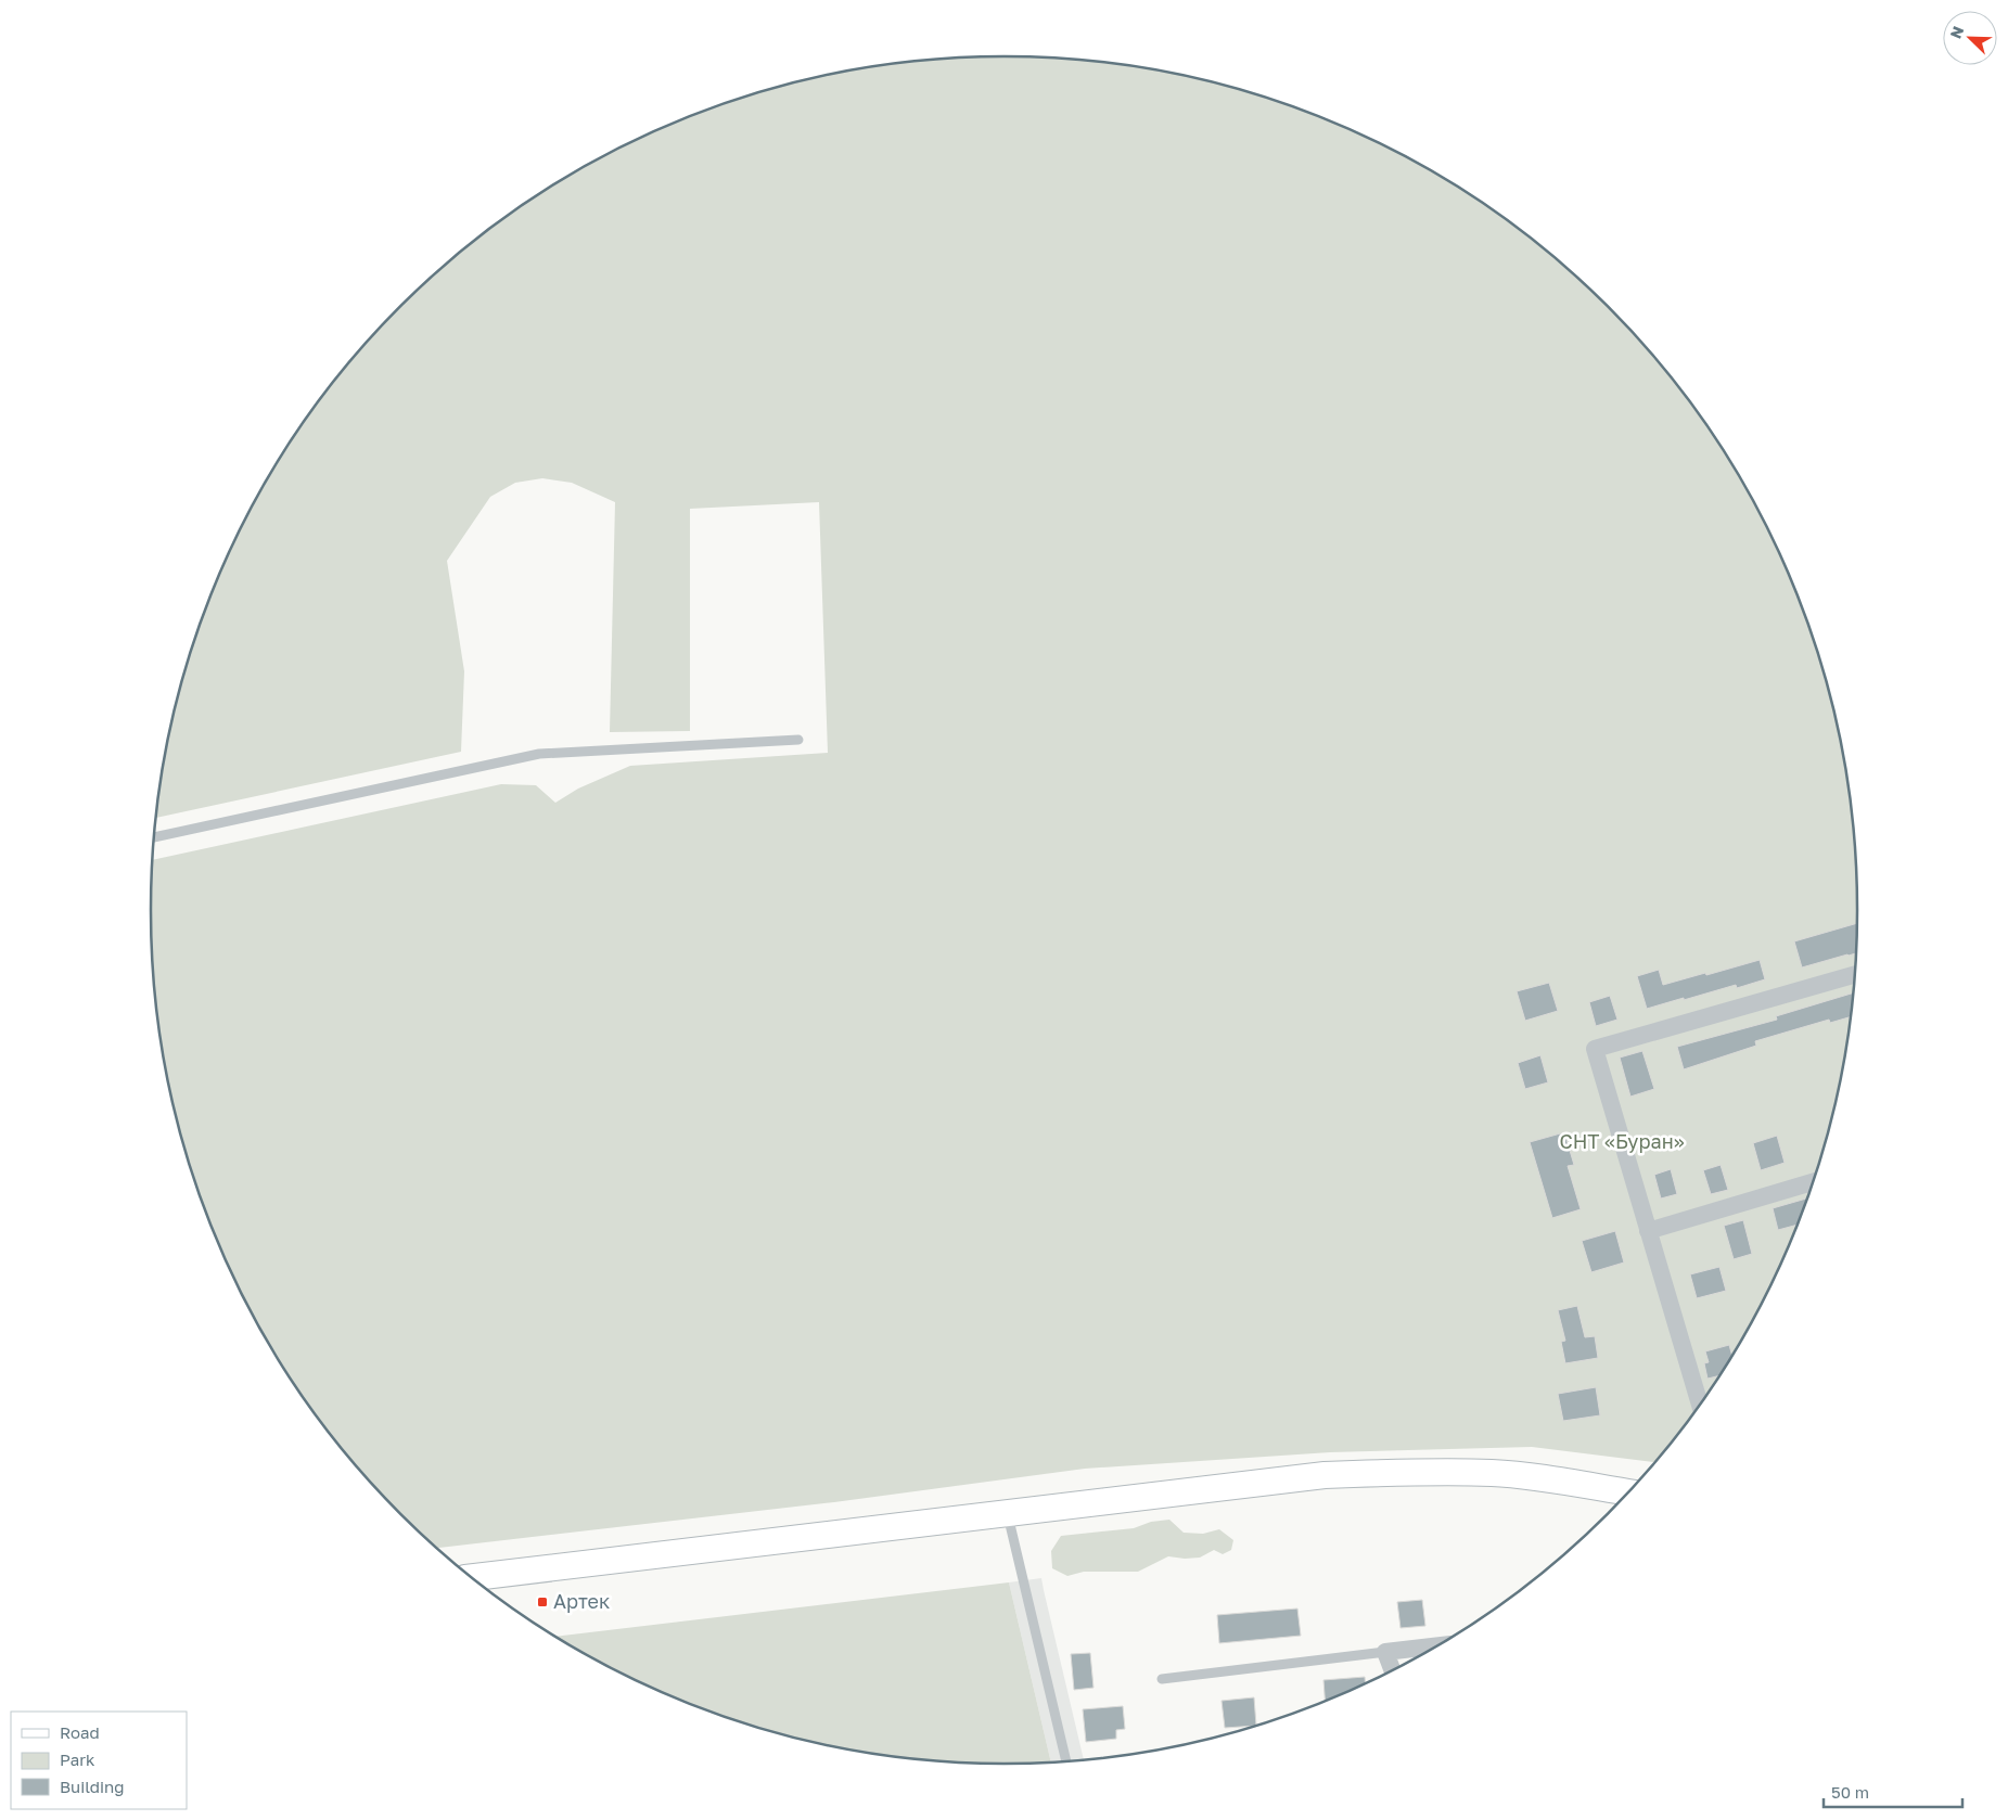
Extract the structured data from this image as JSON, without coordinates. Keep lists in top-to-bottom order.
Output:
{
  "parks": ["СНТ «Буран»"],
  "places": {
    "transit": ["Артек"]
  },
  "legend": ["Road", "Park", "Building"],
  "scale_bar": "50 m",
  "north": "top left"
}
